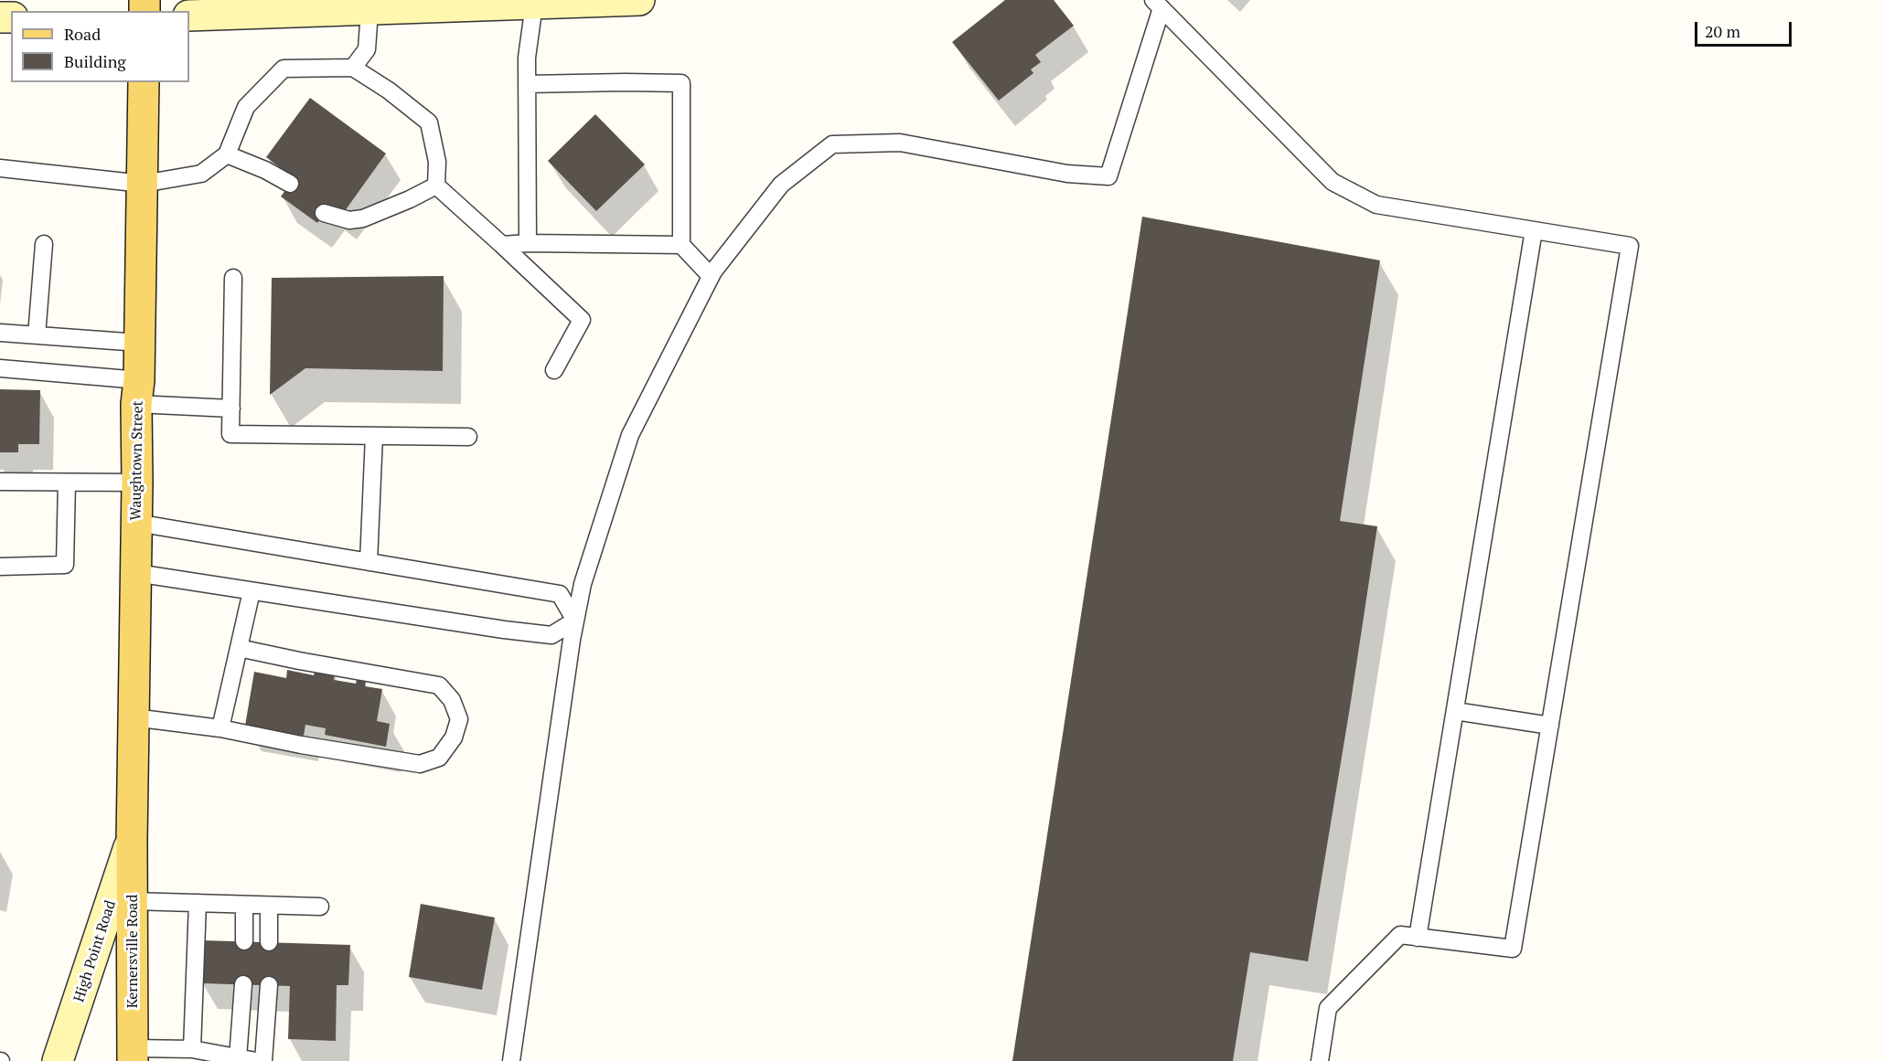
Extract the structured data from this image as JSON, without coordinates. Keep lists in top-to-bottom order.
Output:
{
  "streets": {
    "main road": ["Waughtown Street", "High Point Road", "Kernersville Road"]
  },
  "crossings": [
    ["Waughtown Street", "High Point Road"],
    ["Waughtown Street", "Kernersville Road"],
    ["High Point Road", "Kernersville Road"]
  ],
  "legend": ["Road", "Building"],
  "scale_bar": "20 m"
}
